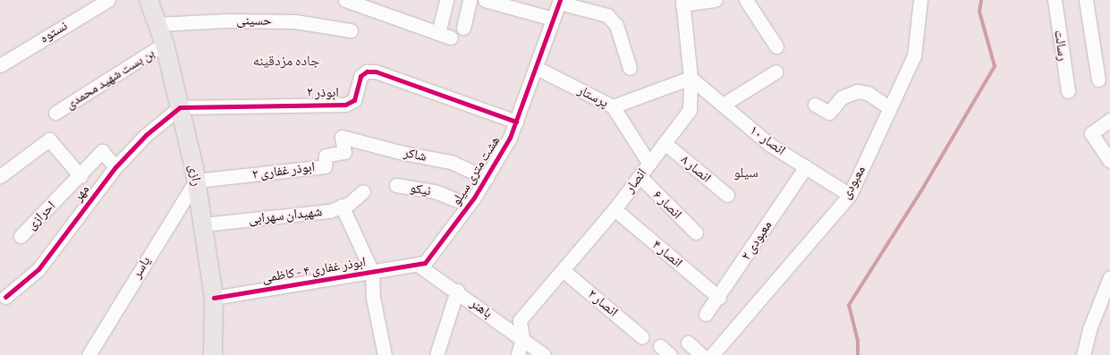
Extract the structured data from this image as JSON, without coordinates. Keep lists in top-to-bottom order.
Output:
{
  "streets": {
    "main road": ["رازی"],
    "street": [
      "حسینی",
      "نستوه",
      "رسالت",
      "بن بست شهید محمدی",
      "ابوذر ۲",
      "پرستار",
      "انصار ۱۰",
      "شاکر",
      "انصار ۸",
      "ابوذر غفاری ۲",
      "هشت متری سیلو",
      "انصار",
      "معبودی",
      "نیکو",
      "مهر",
      "انصار ۶",
      "احرازی",
      "شهیدان سهرابی",
      "معبودی ۲",
      "انصار ۴",
      "یاسر",
      "ابوذر غفاری ۴ - کاظمی",
      "انصار ۲",
      "باهنر"
    ]
  },
  "crossings": [
    ["حسینی", "رازی"],
    ["بن بست شهید محمدی", "رازی"],
    ["ابوذر ۲", "هشت متری سیلو"],
    ["ابوذر ۲", "رازی"],
    ["ابوذر ۲", "مهر"],
    ["پرستار", "هشت متری سیلو"],
    ["پرستار", "انصار"],
    ["انصار ۱۰", "انصار"],
    ["انصار ۱۰", "معبودی"],
    ["انصار ۱۰", "معبودی ۲"],
    ["شاکر", "ابوذر غفاری ۲"],
    ["شاکر", "هشت متری سیلو"],
    ["انصار ۸", "انصار"],
    ["ابوذر غفاری ۲", "رازی"],
    ["ابوذر غفاری ۲", "یاسر"],
    ["هشت متری سیلو", "نیکو"],
    ["هشت متری سیلو", "ابوذر غفاری ۴ - کاظمی"],
    ["هشت متری سیلو", "باهنر"],
    ["رازی", "مهر"],
    ["رازی", "شهیدان سهرابی"],
    ["رازی", "یاسر"],
    ["رازی", "ابوذر غفاری ۴ - کاظمی"],
    ["انصار", "انصار ۶"],
    ["انصار", "انصار ۴"],
    ["انصار", "انصار ۲"],
    ["انصار", "باهنر"],
    ["مهر", "احرازی"],
    ["معبودی ۲", "انصار ۴"],
    ["ابوذر غفاری ۴ - کاظمی", "باهنر"]
  ],
  "districts": ["جاده مزدقینه", "سیلو"]
}
